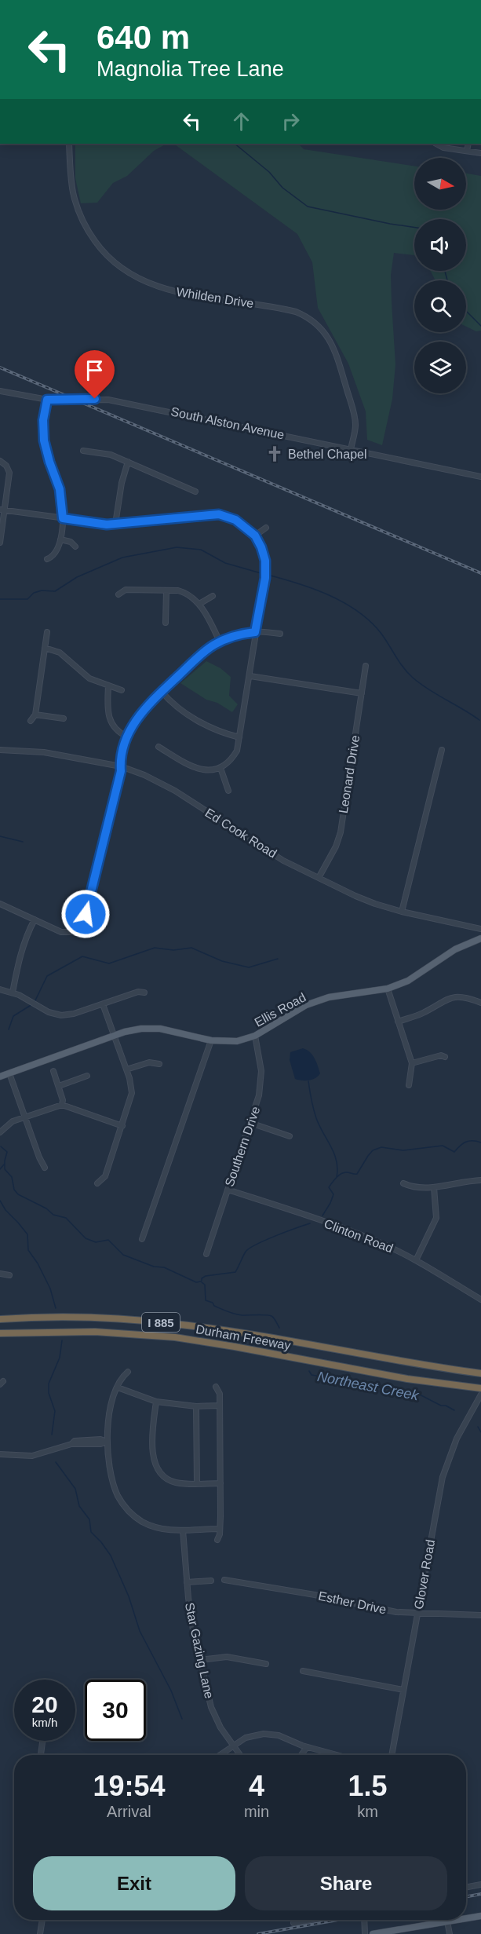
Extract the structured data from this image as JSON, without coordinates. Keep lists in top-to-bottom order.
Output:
{
  "streets": {
    "highway": ["I 885", "Durham Freeway"],
    "main road": ["Ellis Road"],
    "street": [
      "Whilden Drive",
      "South Alston Avenue",
      "Leonard Drive",
      "Ed Cook Road",
      "Southern Drive",
      "Clinton Road",
      "Glover Road",
      "Esther Drive",
      "Star Gazing Lane"
    ]
  },
  "crossings": [
    ["Whilden Drive", "South Alston Avenue"],
    ["Leonard Drive", "Ed Cook Road"],
    ["Ellis Road", "Southern Drive"],
    ["Southern Drive", "Clinton Road"],
    ["Glover Road", "Esther Drive"]
  ],
  "water": ["Northeast Creek"],
  "places": {
    "church": ["Bethel Chapel"]
  },
  "north": "right",
  "page": {
    "turn": ["640 m", "Magnolia Tree Lane"],
    "speed": "20 km/h",
    "limit": "30",
    "eta": [
      "19:54",
      "Arrival",
      "4",
      "min",
      "1.5",
      "km"
    ],
    "buttons": ["Exit", "Share"]
  }
}
